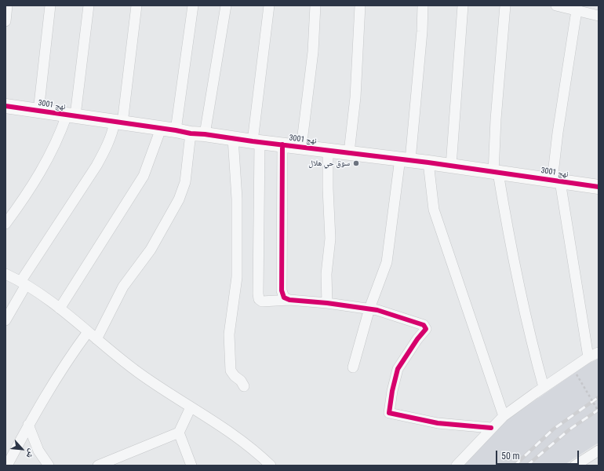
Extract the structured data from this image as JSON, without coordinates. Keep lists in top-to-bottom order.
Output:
{
  "streets": {
    "street": ["نهج 3001"]
  },
  "places": ["سوق حي هلال"],
  "scale_bar": "50 m",
  "north": "bottom right"
}
